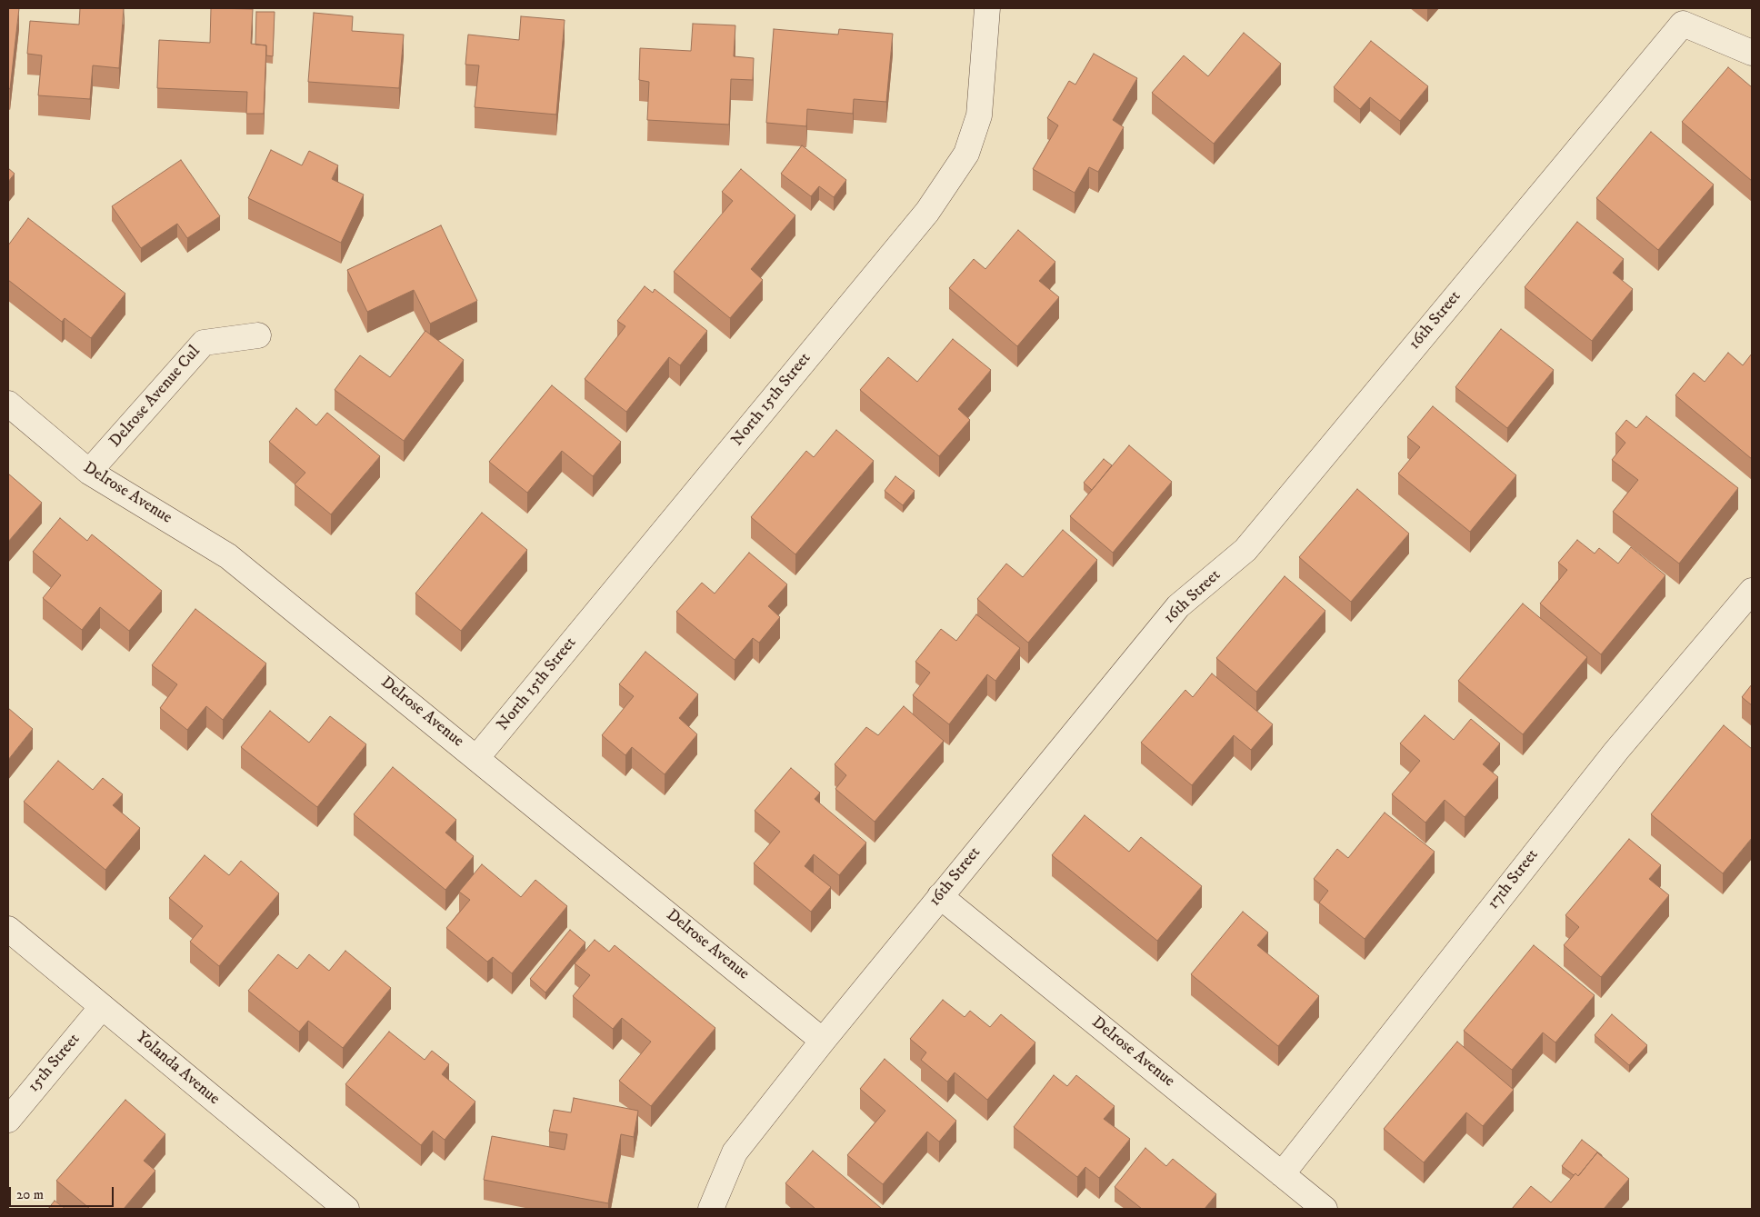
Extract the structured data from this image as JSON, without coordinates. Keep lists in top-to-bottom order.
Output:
{
  "streets": {
    "street": [
      "16th Street",
      "Delrose Avenue Cul",
      "North 15th Street",
      "Delrose Avenue",
      "17th Street",
      "15th Street",
      "Yolanda Avenue"
    ]
  },
  "crossings": [
    ["16th Street", "Delrose Avenue"],
    ["Delrose Avenue Cul", "Delrose Avenue"],
    ["North 15th Street", "Delrose Avenue"],
    ["Delrose Avenue", "17th Street"],
    ["15th Street", "Yolanda Avenue"]
  ],
  "scale_bar": "20 m"
}
